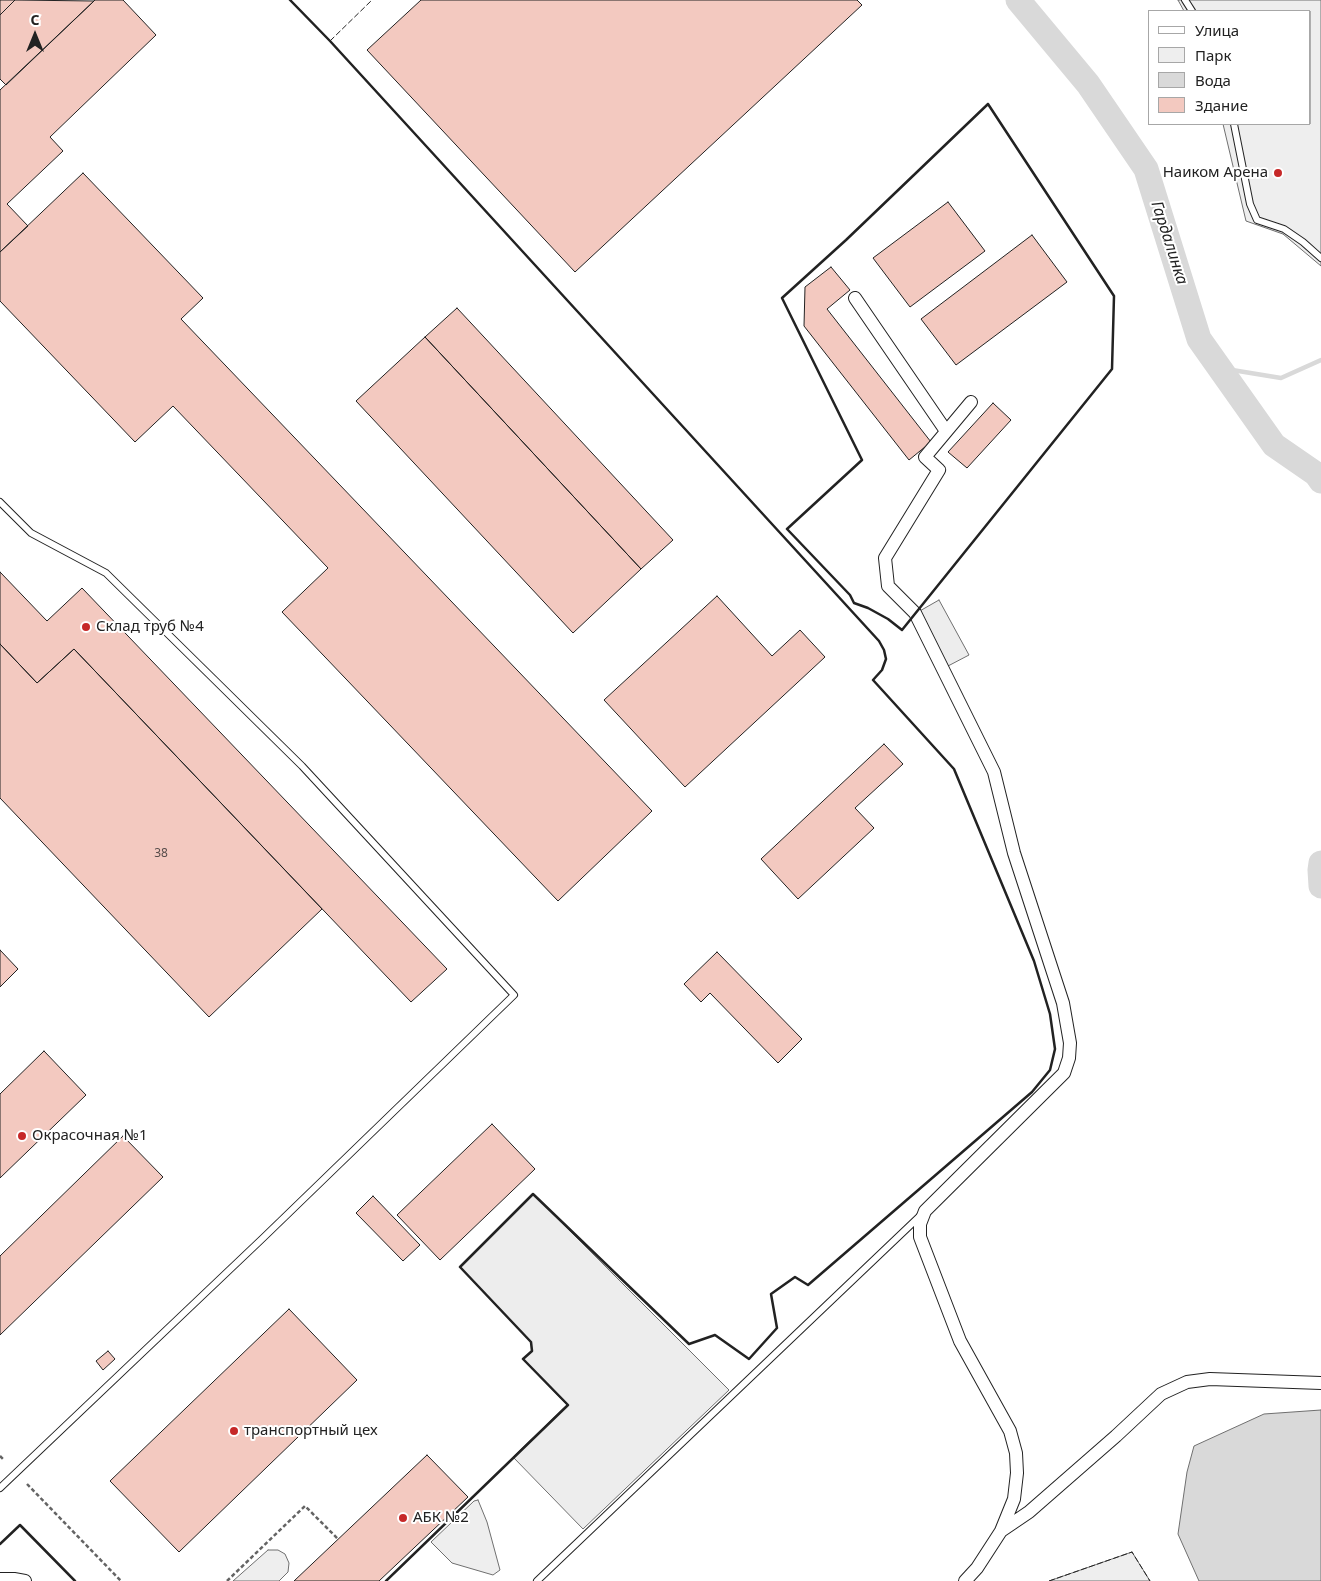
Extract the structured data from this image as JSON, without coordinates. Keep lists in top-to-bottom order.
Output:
{
  "water": ["Гардалинка"],
  "places": [
    "Наиком Арена",
    "Склад труб №4",
    "Окрасочная №1",
    "транспортный цех",
    "АБК №2"
  ],
  "house_numbers": ["38"],
  "legend": [
    "Улица",
    "Парк",
    "Вода",
    "Здание"
  ],
  "north": "top"
}
